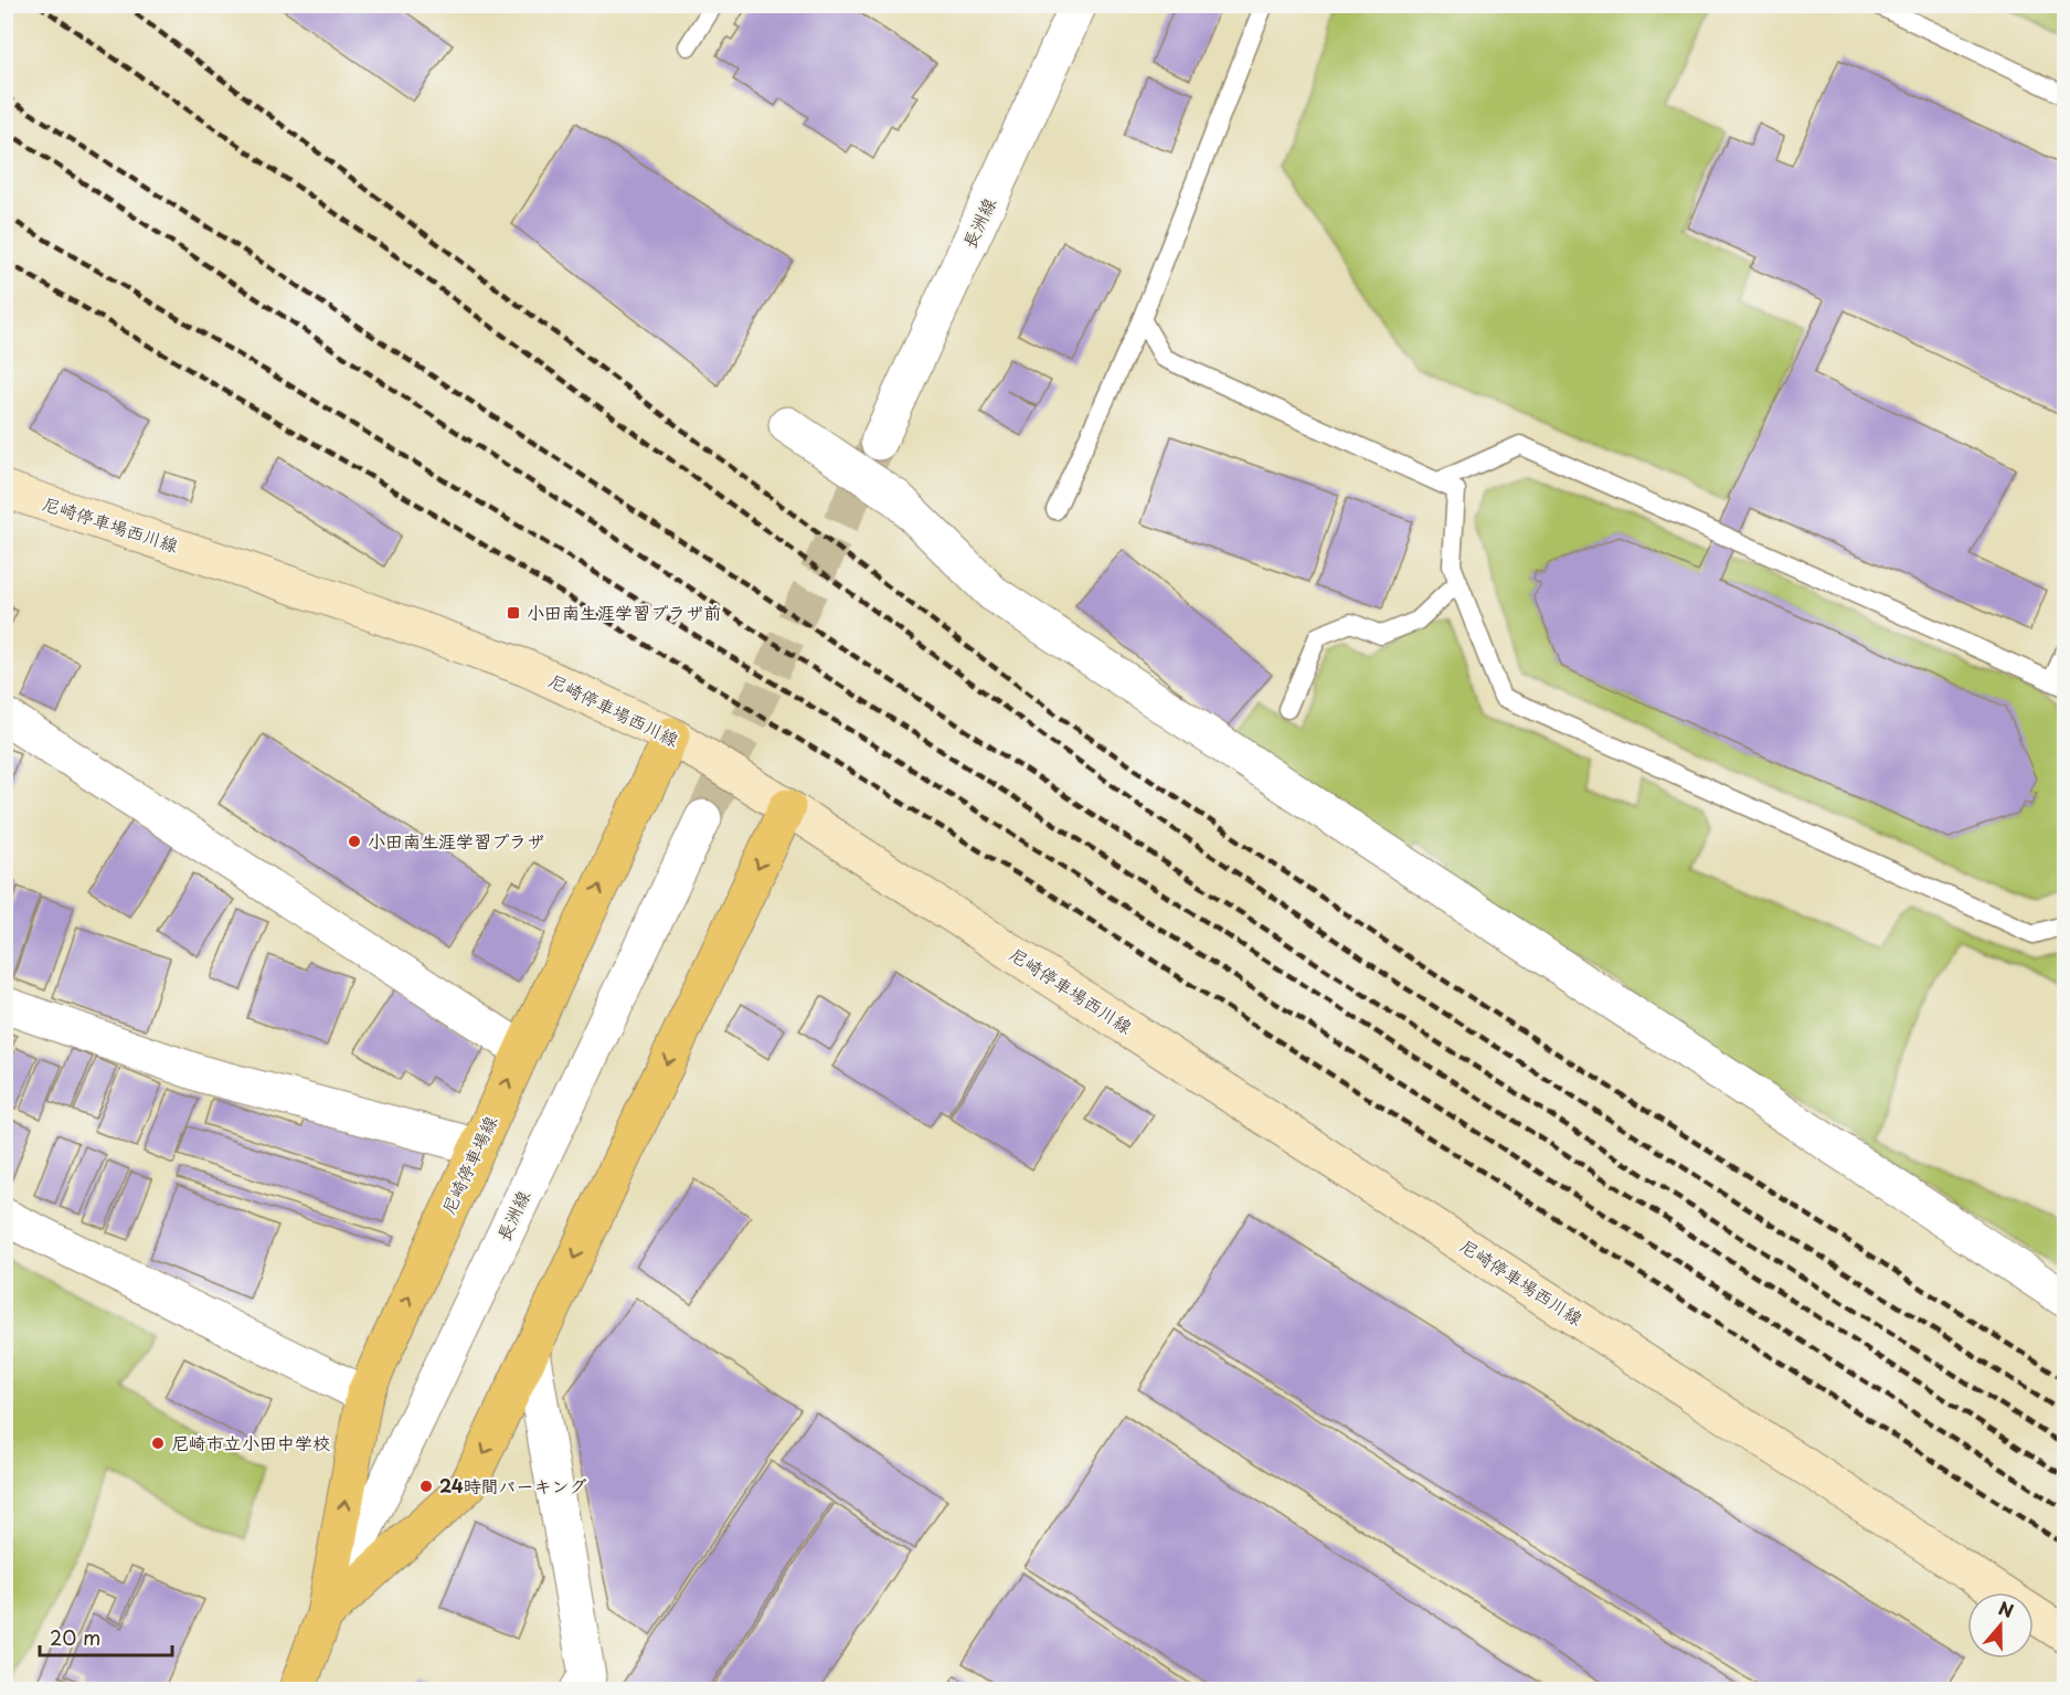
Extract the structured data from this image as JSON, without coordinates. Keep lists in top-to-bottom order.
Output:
{
  "streets": {
    "main road": ["尼崎停車場西川線", "尼崎停車場線"],
    "street": ["長洲線"]
  },
  "crossings": [
    ["長洲線", "尼崎停車場線"],
    ["尼崎停車場西川線", "尼崎停車場線"]
  ],
  "places": {
    "transit": ["小田南生涯学習プラザ前"],
    "other": ["小田南生涯学習プラザ", "尼崎市立小田中学校", "24時間パーキング"]
  },
  "scale_bar": "20 m",
  "north": "top"
}
